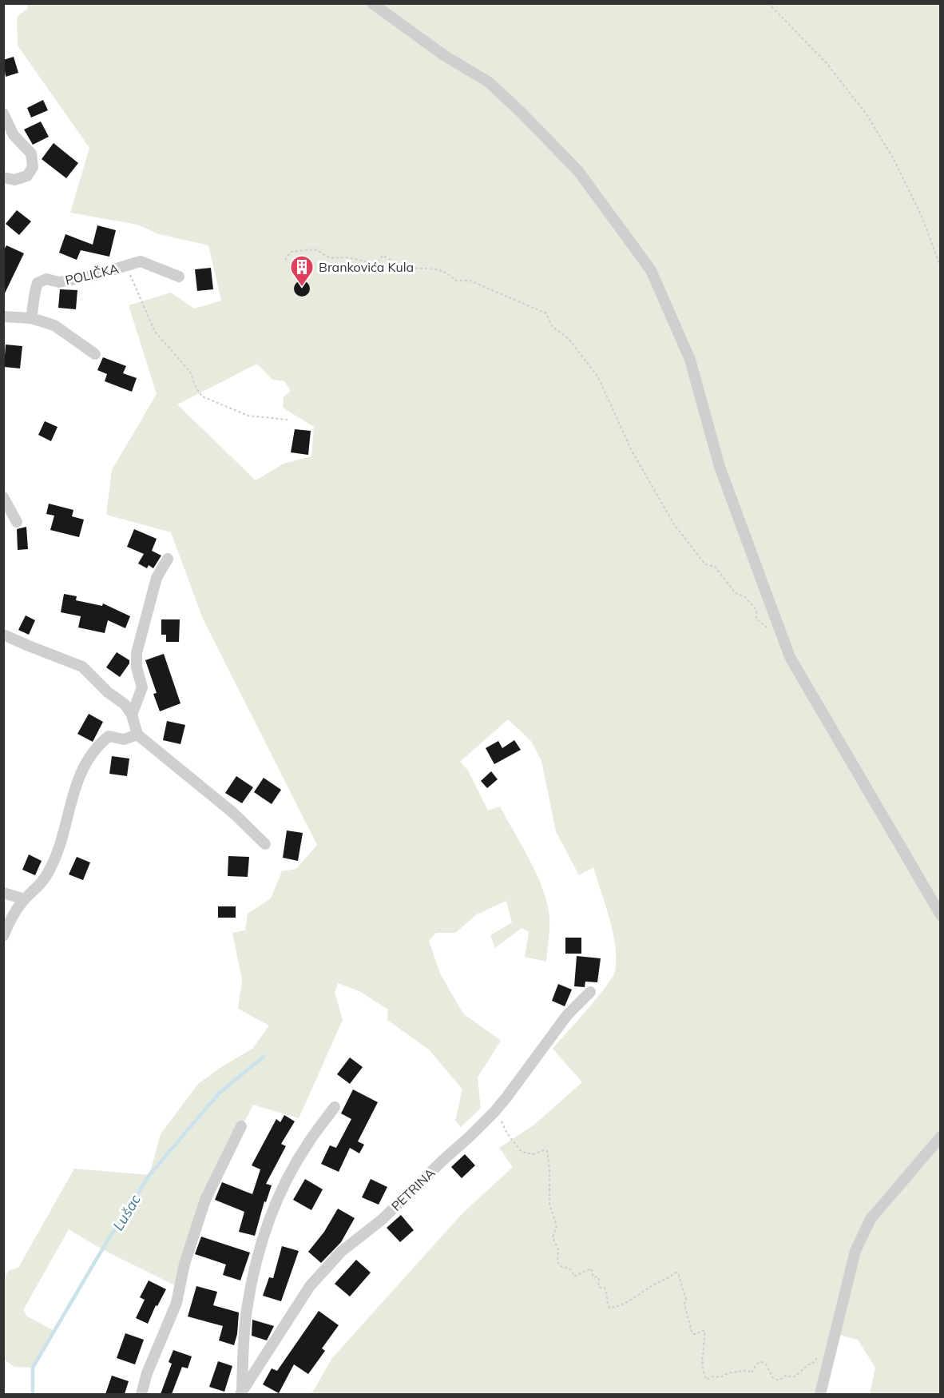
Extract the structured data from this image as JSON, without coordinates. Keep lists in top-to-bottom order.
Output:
{
  "streets": {
    "street": ["POLIČKA", "PETRINA"]
  },
  "water": ["Lušac"],
  "places": {
    "building": ["Brankovića Kula"]
  }
}
